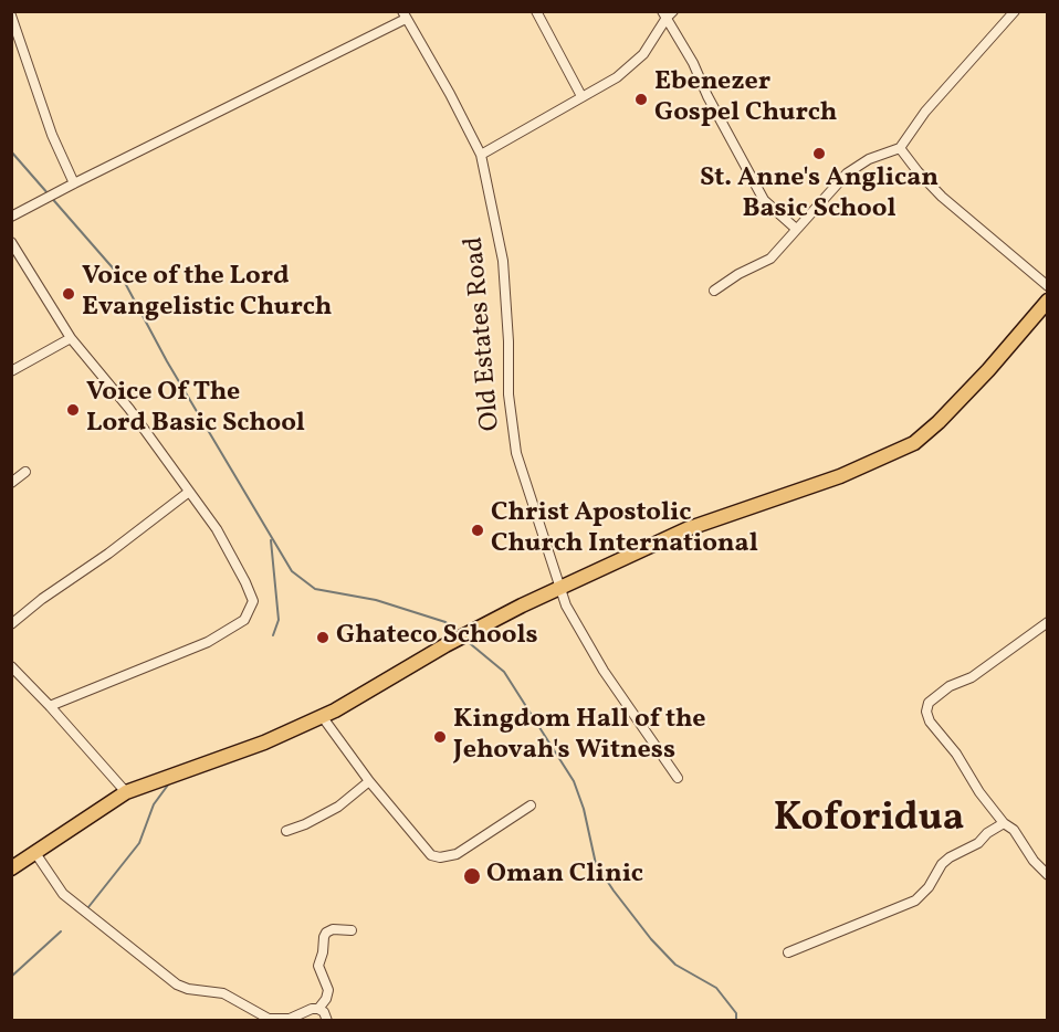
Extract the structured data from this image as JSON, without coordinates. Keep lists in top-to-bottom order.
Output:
{
  "streets": {
    "street": ["Old Estates Road"]
  },
  "districts": ["Koforidua"],
  "places": [
    "Ebenezer Gospel Church",
    "St. Anne's Anglican Basic School",
    "Voice of the Lord Evangelistic Church",
    "Voice Of The Lord Basic School",
    "Christ Apostolic Church International",
    "Ghateco Schools",
    "Kingdom Hall of the Jehovah's Witness",
    "Oman Clinic"
  ]
}
